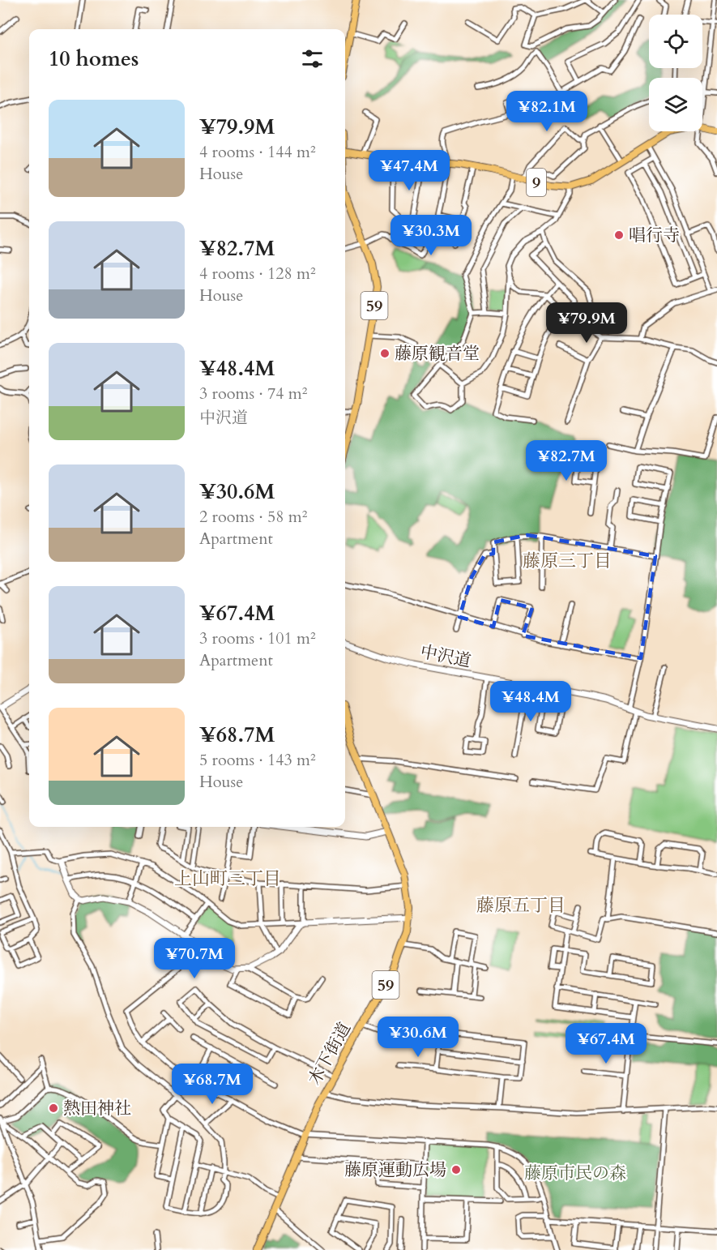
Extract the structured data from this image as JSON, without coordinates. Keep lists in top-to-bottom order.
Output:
{
  "streets": {
    "main road": ["9", "59", "木下街道"],
    "street": ["中沢道"]
  },
  "districts": ["藤原三丁目", "上山町三丁目", "藤原五丁目"],
  "parks": ["藤原市民の森"],
  "places": [
    "唱行寺",
    "藤原観音堂",
    "熱田神社",
    "藤原運動広場"
  ],
  "page": {
    "heading": "10 homes",
    "list": [
      {
        "name": "¥79.9M",
        "note": "4 rooms · 144 m² · House"
      },
      {
        "name": "¥82.7M",
        "note": "4 rooms · 128 m² · House"
      },
      {
        "name": "¥48.4M",
        "note": "3 rooms · 74 m² · 中沢道"
      },
      {
        "name": "¥30.6M",
        "note": "2 rooms · 58 m² · Apartment"
      },
      {
        "name": "¥67.4M",
        "note": "3 rooms · 101 m² · Apartment"
      },
      {
        "name": "¥68.7M",
        "note": "5 rooms · 143 m² · House"
      }
    ],
    "price": [
      "¥82.1M",
      "¥47.4M",
      "¥30.3M",
      "¥79.9M",
      "¥82.7M",
      "¥48.4M",
      "¥70.7M",
      "¥30.6M",
      "¥67.4M",
      "¥68.7M"
    ]
  }
}
